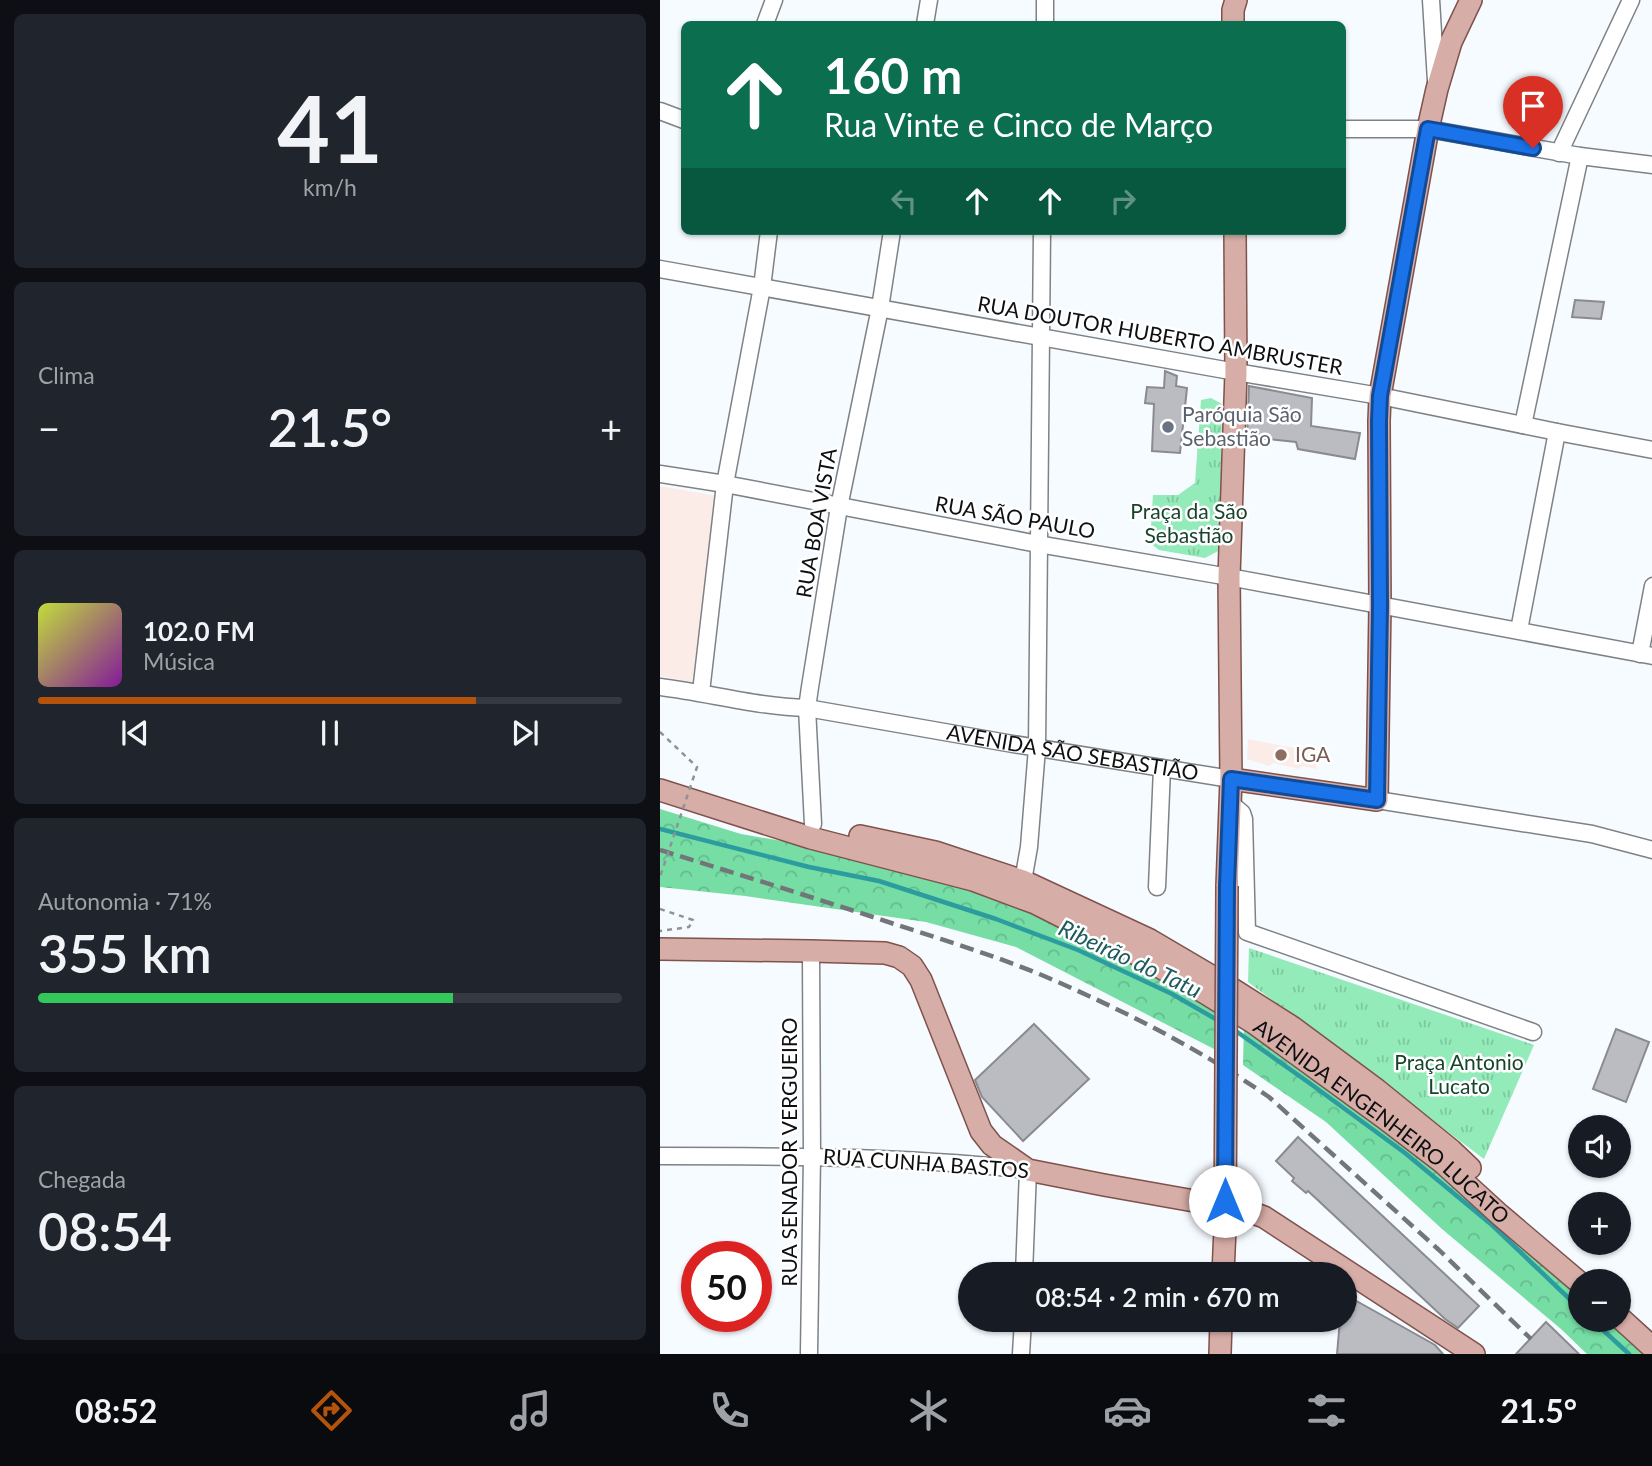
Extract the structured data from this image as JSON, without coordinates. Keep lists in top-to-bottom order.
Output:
{
  "streets": {
    "main road": ["AVENIDA SÃO SEBASTIÃO", "AVENIDA ENGENHEIRO LUCATO", "RUA CUNHA BASTOS"],
    "street": [
      "RUA DOUTOR HUBERTO AMBRUSTER",
      "RUA SÃO PAULO",
      "RUA BOA VISTA",
      "RUA SENADOR VERGUEIRO"
    ]
  },
  "crossings": [
    ["RUA DOUTOR HUBERTO AMBRUSTER", "RUA BOA VISTA"],
    ["RUA SÃO PAULO", "RUA BOA VISTA"],
    ["RUA BOA VISTA", "AVENIDA SÃO SEBASTIÃO"],
    ["RUA BOA VISTA", "AVENIDA ENGENHEIRO LUCATO"],
    ["RUA SENADOR VERGUEIRO", "RUA CUNHA BASTOS"]
  ],
  "water": ["Ribeirão do Tatu"],
  "parks": ["Praça da São Sebastião", "Praça Antonio Lucato"],
  "places": ["Paróquia São Sebastião", "IGA"],
  "page": {
    "tile": [
      ["41", "km/h"],
      "Clima",
      ["Autonomia · 71%", "355 km"],
      ["Chegada", "08:54"]
    ],
    "turn": ["160 m", "Rua Vinte e Cinco de Março"],
    "heat": ["−", "21.5°", "+"],
    "song": ["102.0 FM", "Música"],
    "map_buttons": ["+", "−"],
    "limit": "50",
    "trip": "08:54 · 2 min · 670 m",
    "tabs": ["08:52", "21.5°"]
  }
}
